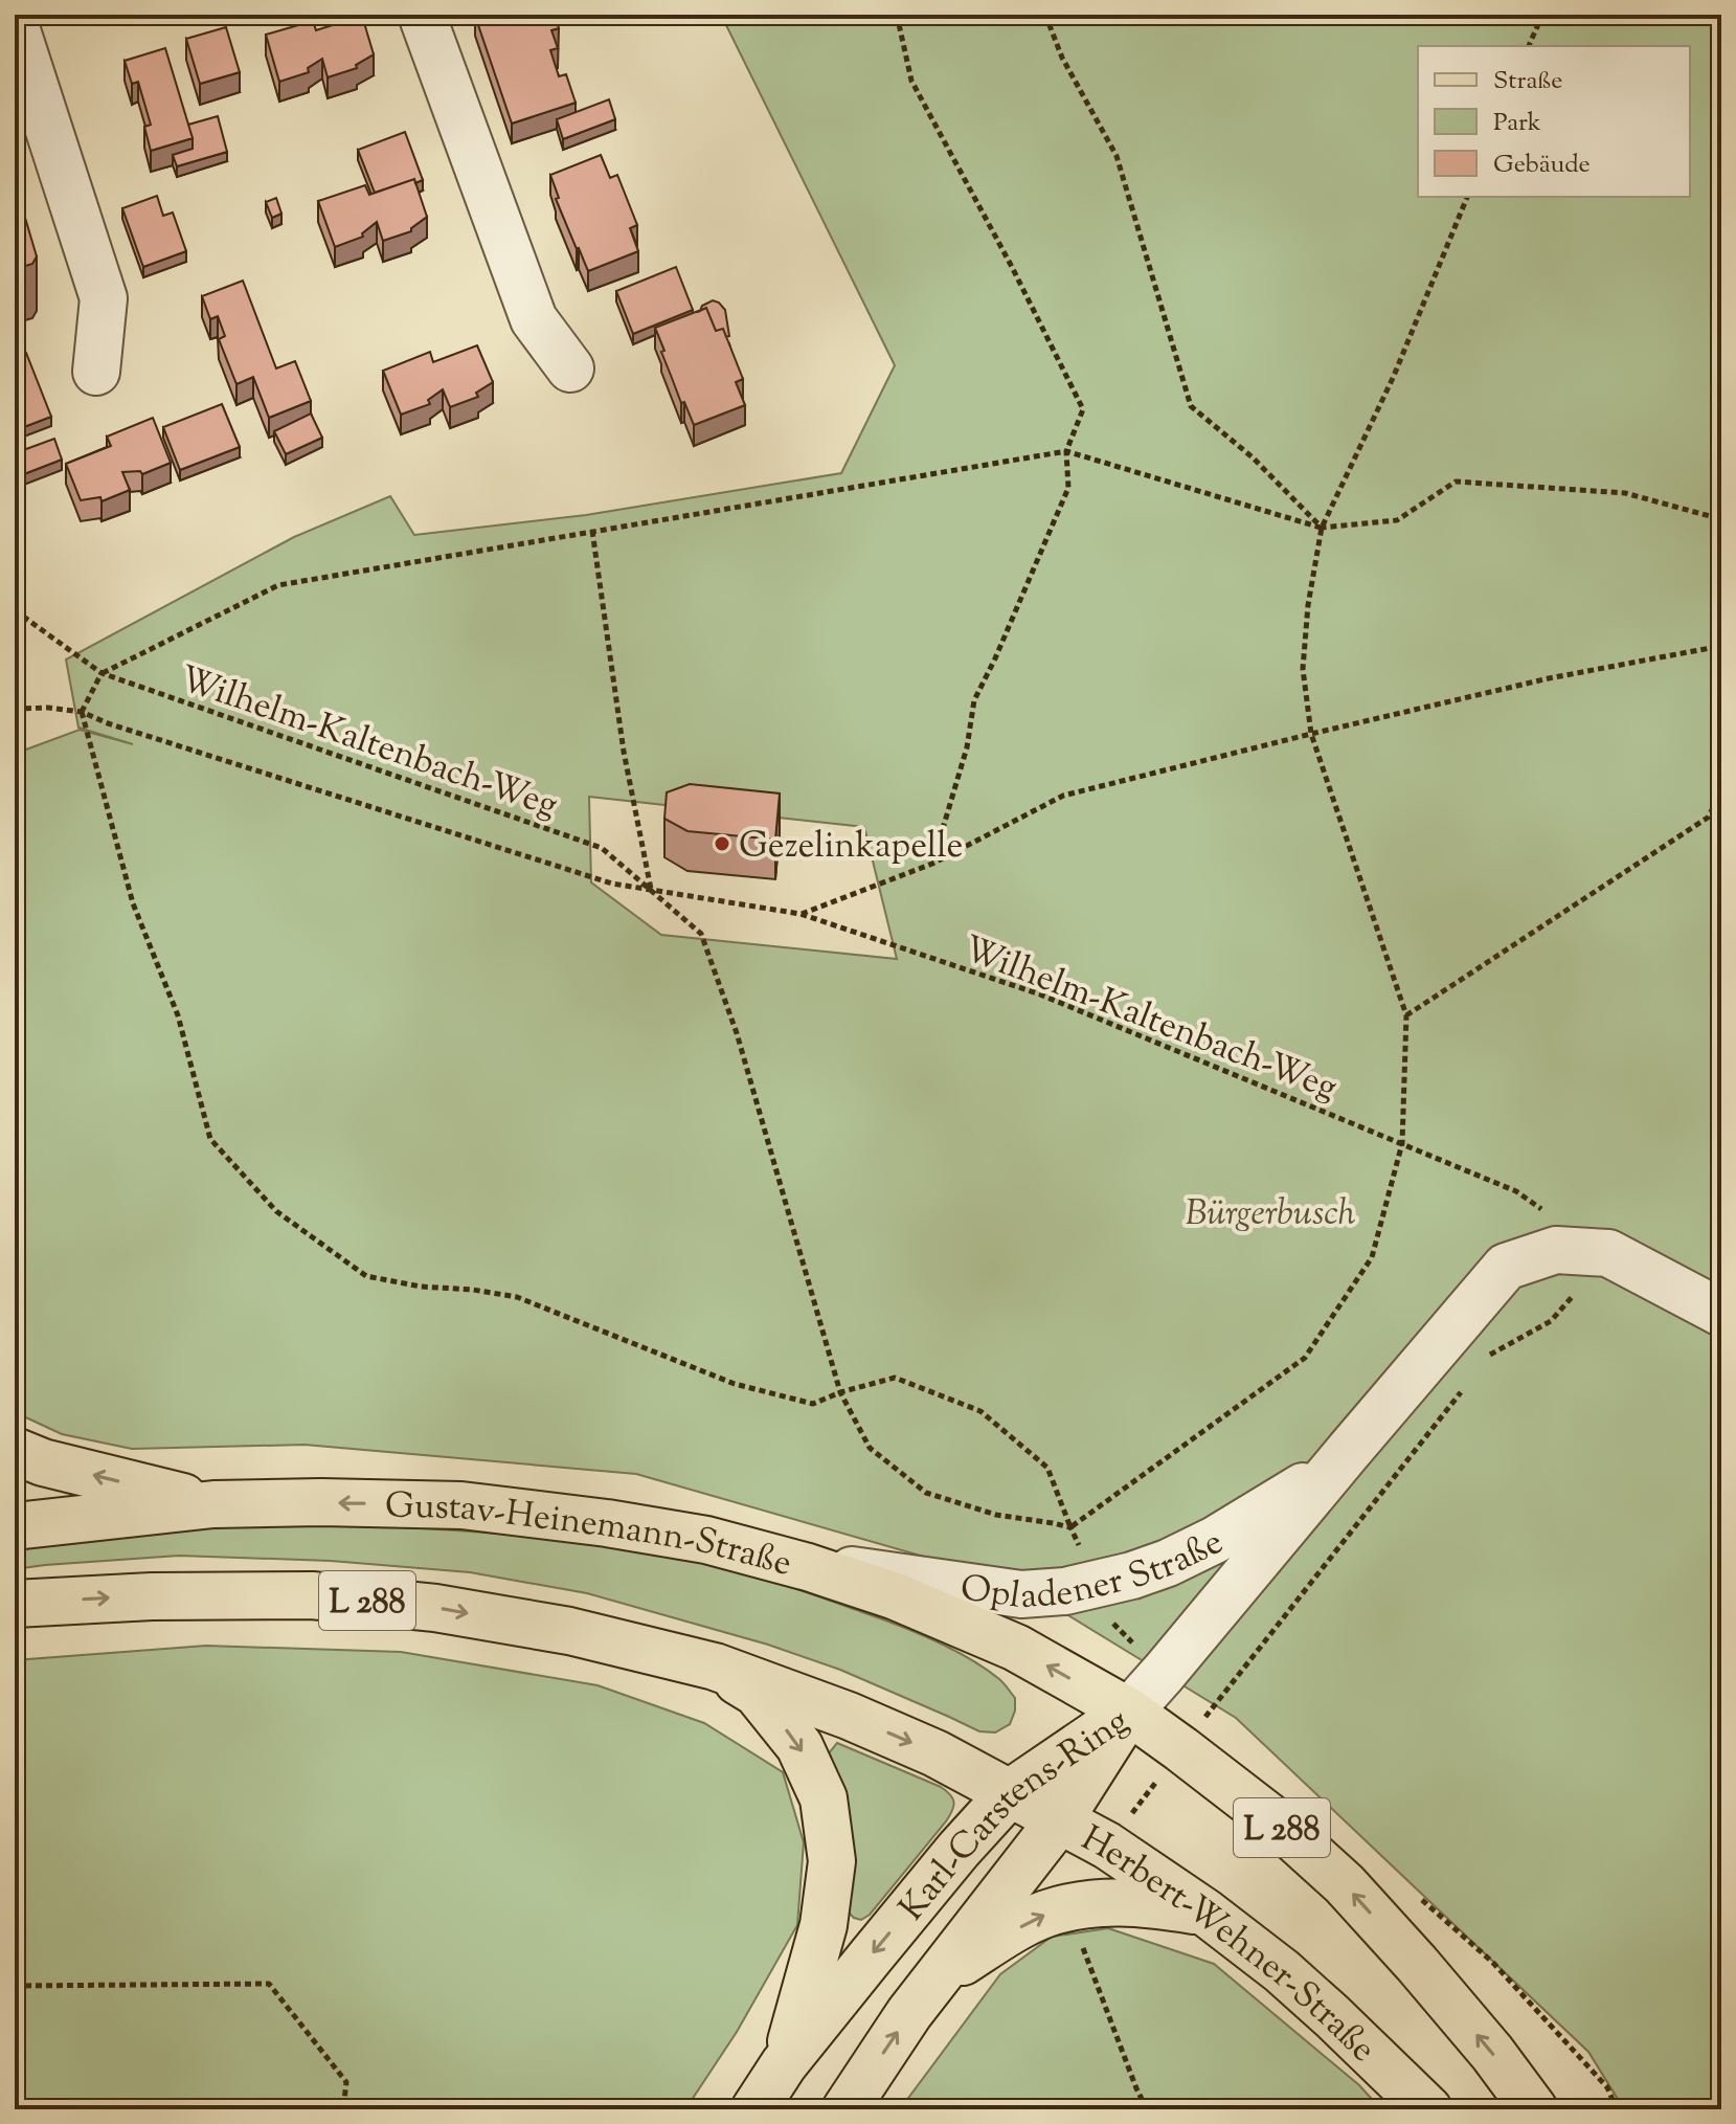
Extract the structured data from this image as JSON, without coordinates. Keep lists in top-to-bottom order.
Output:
{
  "streets": {
    "main road": [
      "Gustav-Heinemann-Straße",
      "L 288",
      "Karl-Carstens-Ring",
      "Herbert-Wehner-Straße"
    ],
    "street": ["Opladener Straße"],
    "path": ["Wilhelm-Kaltenbach-Weg"]
  },
  "crossings": [
    ["Gustav-Heinemann-Straße", "Opladener Straße"],
    ["Gustav-Heinemann-Straße", "L 288"],
    ["Gustav-Heinemann-Straße", "Karl-Carstens-Ring"],
    ["Opladener Straße", "L 288"],
    ["Opladener Straße", "Karl-Carstens-Ring"],
    ["L 288", "Karl-Carstens-Ring"],
    ["L 288", "Herbert-Wehner-Straße"],
    ["Karl-Carstens-Ring", "Herbert-Wehner-Straße"]
  ],
  "parks": ["Bürgerbusch"],
  "places": ["Gezelinkapelle"],
  "legend": ["Straße", "Park", "Gebäude"]
}
